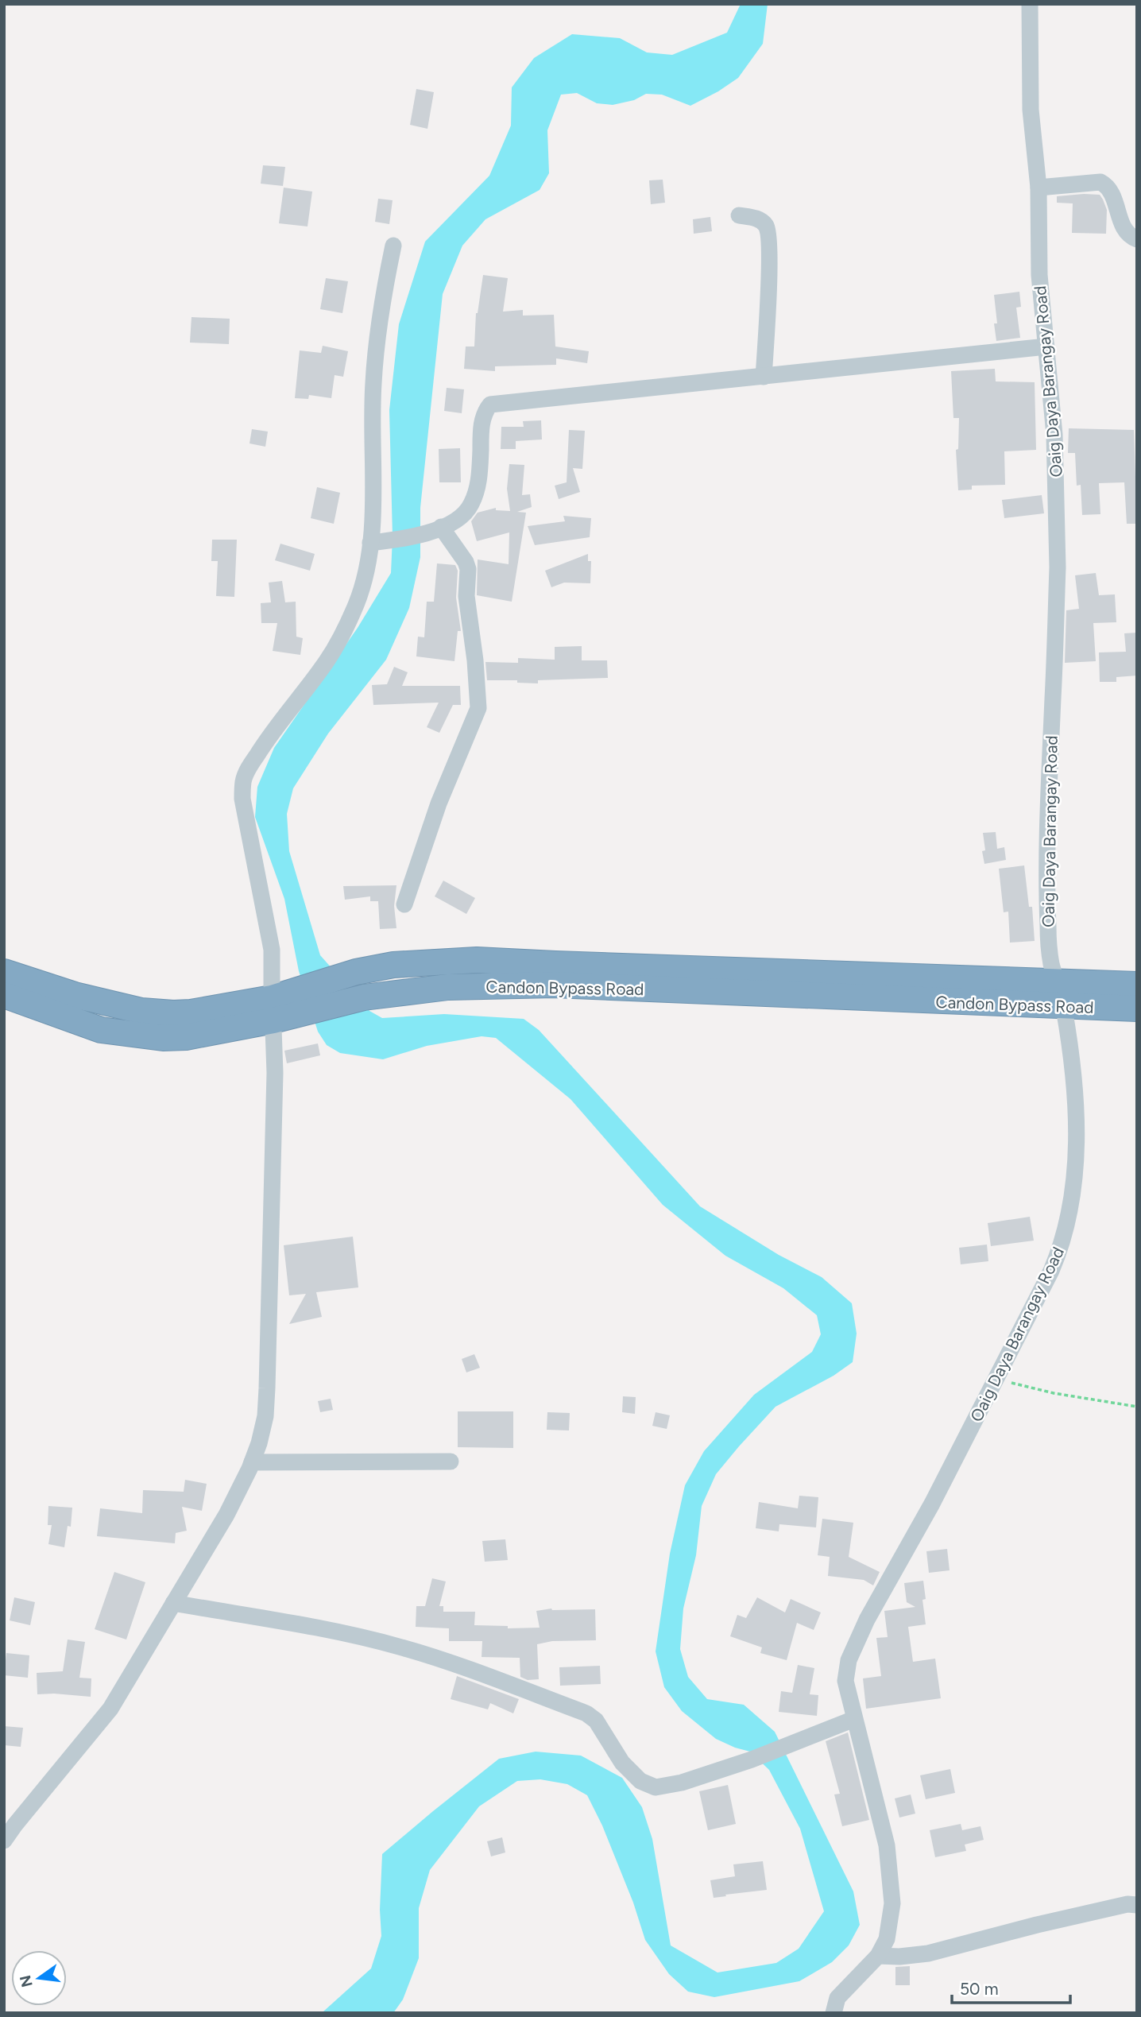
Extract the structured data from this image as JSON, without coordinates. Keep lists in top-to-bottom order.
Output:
{
  "streets": {
    "highway": ["Candon Bypass Road"],
    "street": ["Oaig Daya Barangay Road"]
  },
  "crossings": [
    ["Oaig Daya Barangay Road", "Candon Bypass Road"]
  ],
  "scale_bar": "50 m",
  "north": "left"
}
